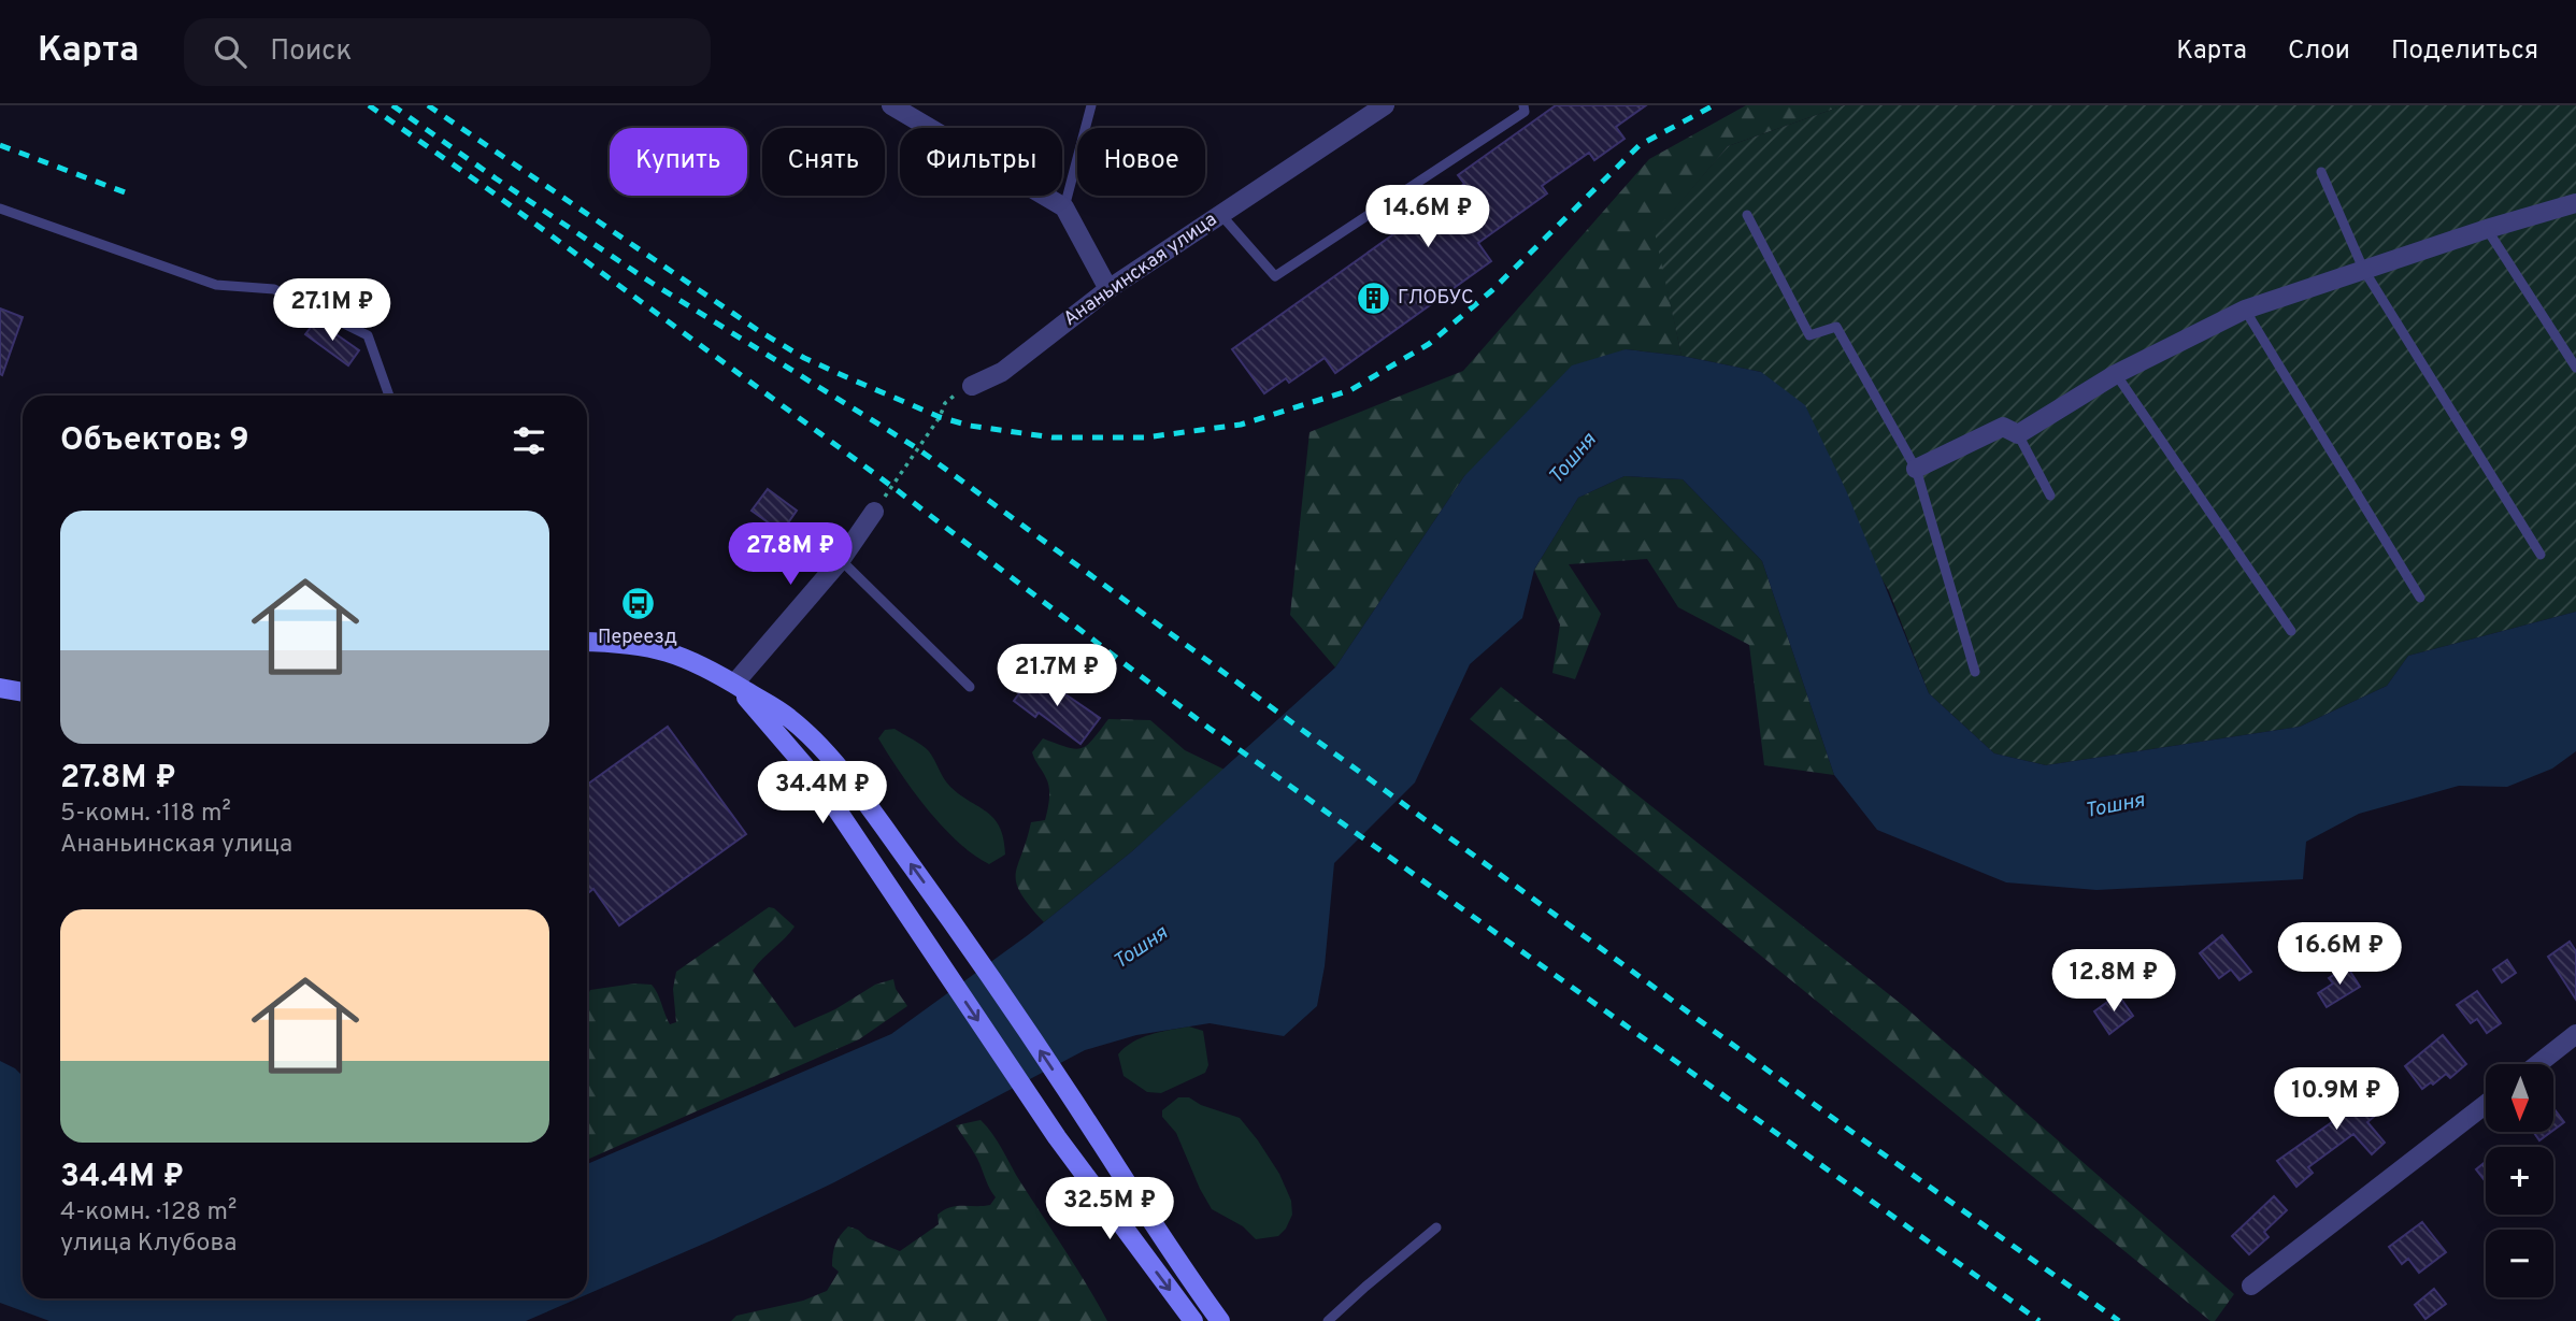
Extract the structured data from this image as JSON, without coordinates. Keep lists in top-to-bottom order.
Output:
{
  "streets": {
    "street": ["Ананьинская улица"]
  },
  "water": ["Тошня"],
  "places": {
    "building": ["ГЛОБУС"],
    "bus stop": ["Переезд"]
  },
  "north": "bottom",
  "page": {
    "header": "Карта",
    "search": "Поиск",
    "nav": ["Карта", "Слои", "Поделиться"],
    "chip": [
      "Купить",
      "Снять",
      "Фильтры",
      "Новое"
    ],
    "price": [
      "14.6M ₽",
      "27.1M ₽",
      "27.8M ₽",
      "21.7M ₽",
      "34.4M ₽",
      "16.6M ₽",
      "12.8M ₽",
      "10.9M ₽",
      "32.5M ₽"
    ],
    "heading": "Объектов: 9",
    "list": [
      {
        "name": "27.8M ₽",
        "note": "5-комн. · 118 m² · Ананьинская улица"
      },
      {
        "name": "34.4M ₽",
        "note": "4-комн. · 128 m² · улица Клубова"
      }
    ],
    "map_buttons": ["+", "−"]
  }
}
